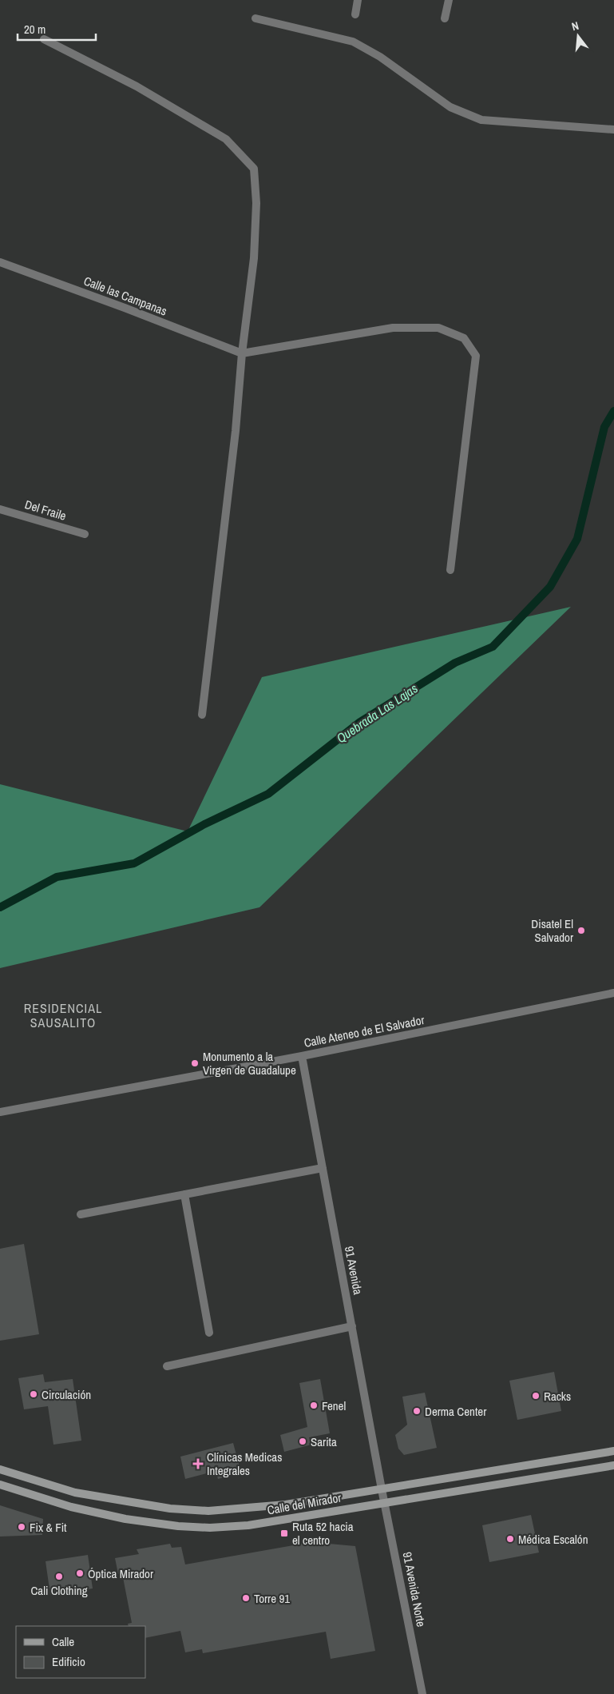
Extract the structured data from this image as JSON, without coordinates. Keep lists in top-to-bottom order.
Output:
{
  "streets": {
    "main road": ["Calle del Mirador"],
    "street": [
      "Calle las Campanas",
      "Del Fraile",
      "Calle Ateneo de El Salvador",
      "91 Avenida",
      "91 Avenida Norte"
    ]
  },
  "crossings": [
    ["Calle Ateneo de El Salvador", "91 Avenida"],
    ["91 Avenida", "Calle del Mirador"],
    ["91 Avenida", "91 Avenida Norte"],
    ["Calle del Mirador", "91 Avenida Norte"]
  ],
  "districts": ["RESIDENCIAL SAUSALITO"],
  "water": ["Quebrada Las Lajas"],
  "places": {
    "other": [
      "Disatel El Salvador",
      "Monumento a la Virgen de Guadalupe",
      "Circulación",
      "Racks",
      "Fenel",
      "Derma Center",
      "Sarita",
      "Fix & Fit",
      "Médica Escalón",
      "Óptica Mirador",
      "Cali Clothing",
      "Torre 91"
    ],
    "health": ["Clínicas Medicas Integrales"],
    "transit": ["Ruta 52 hacia el centro"]
  },
  "legend": ["Calle", "Edificio"],
  "scale_bar": "20 m",
  "north": "top"
}
